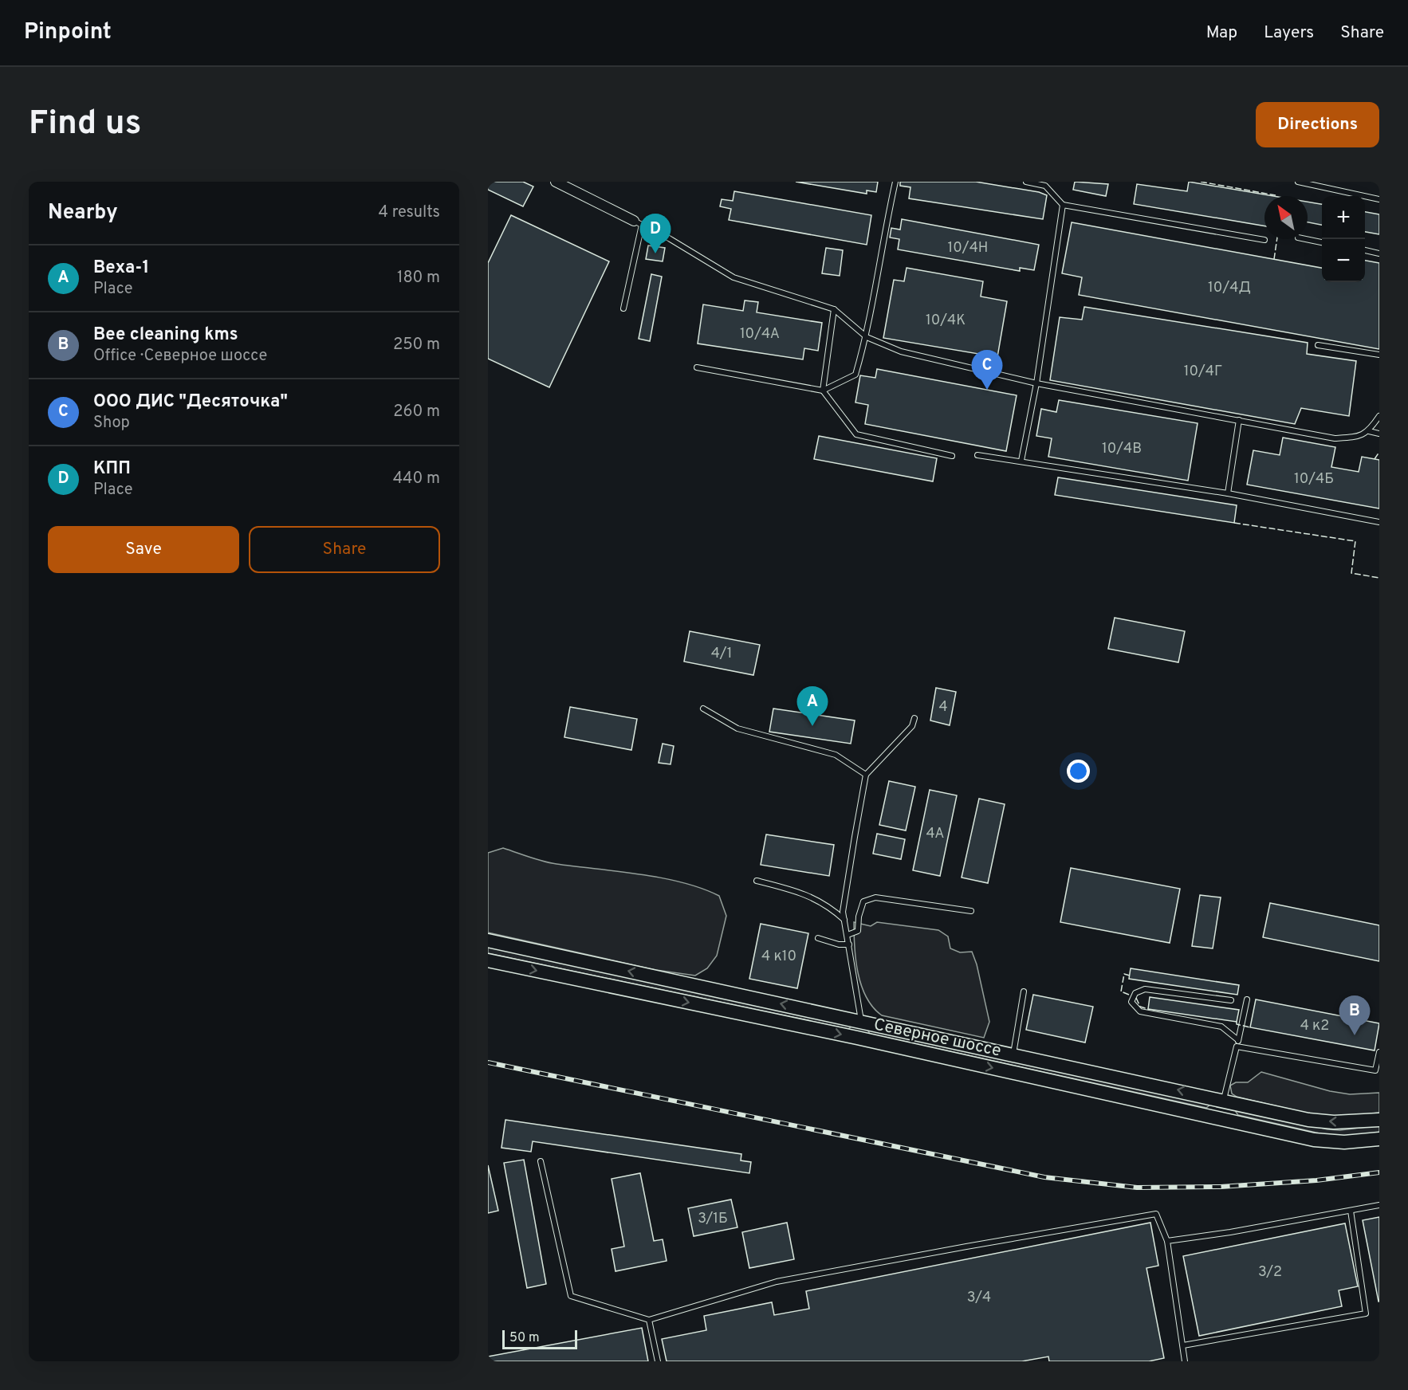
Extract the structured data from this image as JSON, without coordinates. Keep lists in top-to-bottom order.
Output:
{
  "streets": {
    "main road": ["Северное шоссе"]
  },
  "house_numbers": [
    "10/4Н",
    "10/4Д",
    "10/4К",
    "10/4А",
    "10/4Г",
    "10/4В",
    "10/4Б",
    "4/1",
    "4",
    "4А",
    "4 к10",
    "4 к2",
    "3/1Б",
    "3/2",
    "3/4"
  ],
  "scale_bar": "50 m",
  "north": "top left",
  "page": {
    "header": "Pinpoint",
    "nav": ["Map", "Layers", "Share"],
    "buttons": [
      "Directions",
      ["Save", "Share"]
    ],
    "title": "Find us",
    "heading": ["Nearby", "4 results"],
    "map_buttons": ["+", "−"],
    "pins": [
      "D",
      "C",
      "A",
      "B"
    ],
    "list": [
      {
        "mark": "A",
        "name": "Веха-1",
        "note": "Place",
        "value": "180 m"
      },
      {
        "mark": "B",
        "name": "Bee cleaning kms",
        "note": "Office · Северное шоссе",
        "value": "250 m"
      },
      {
        "mark": "C",
        "name": "ООО ДИС \"Десяточка\"",
        "note": "Shop",
        "value": "260 m"
      },
      {
        "mark": "D",
        "name": "КПП",
        "note": "Place",
        "value": "440 m"
      }
    ],
    "scale": "50 m"
  }
}
